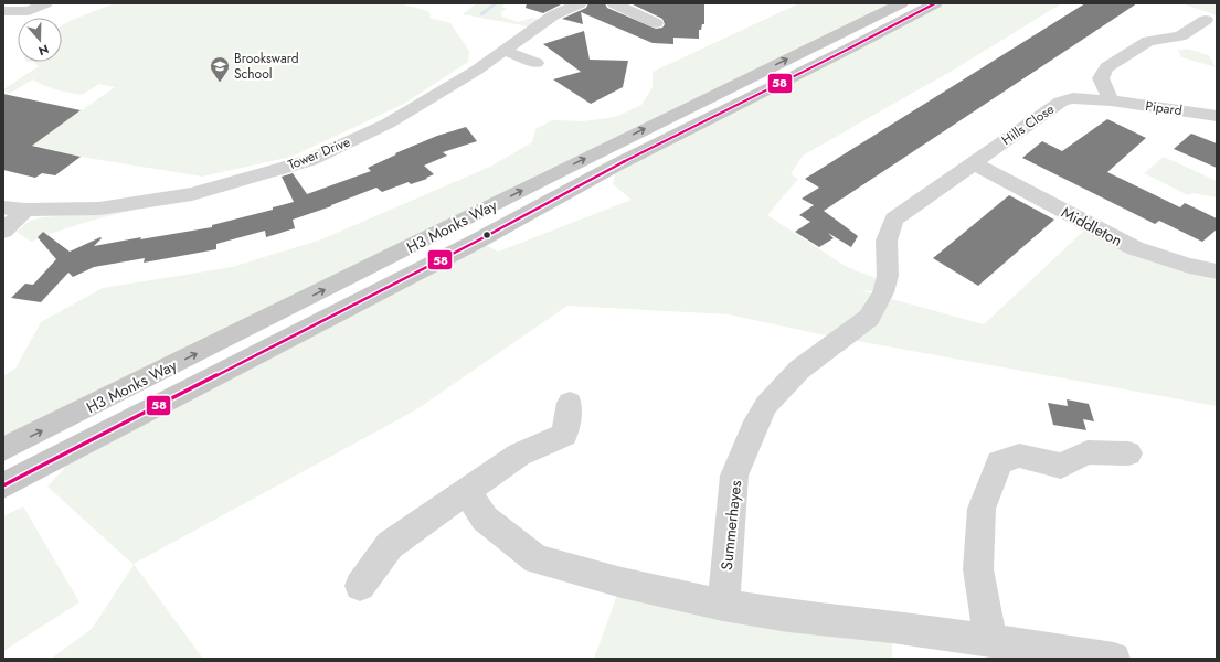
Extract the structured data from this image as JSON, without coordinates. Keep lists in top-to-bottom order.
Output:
{
  "streets": {
    "main road": ["H3 Monks Way"],
    "street": [
      "Pipard",
      "Hills Close",
      "Tower Drive",
      "Middleton",
      "Summerhayes"
    ]
  },
  "crossings": [
    ["Pipard", "Hills Close"],
    ["Hills Close", "Middleton"],
    ["Hills Close", "Summerhayes"]
  ],
  "places": {
    "school or university": ["Brooksward School"]
  },
  "lines": ["transit line 58"],
  "north": "bottom"
}
